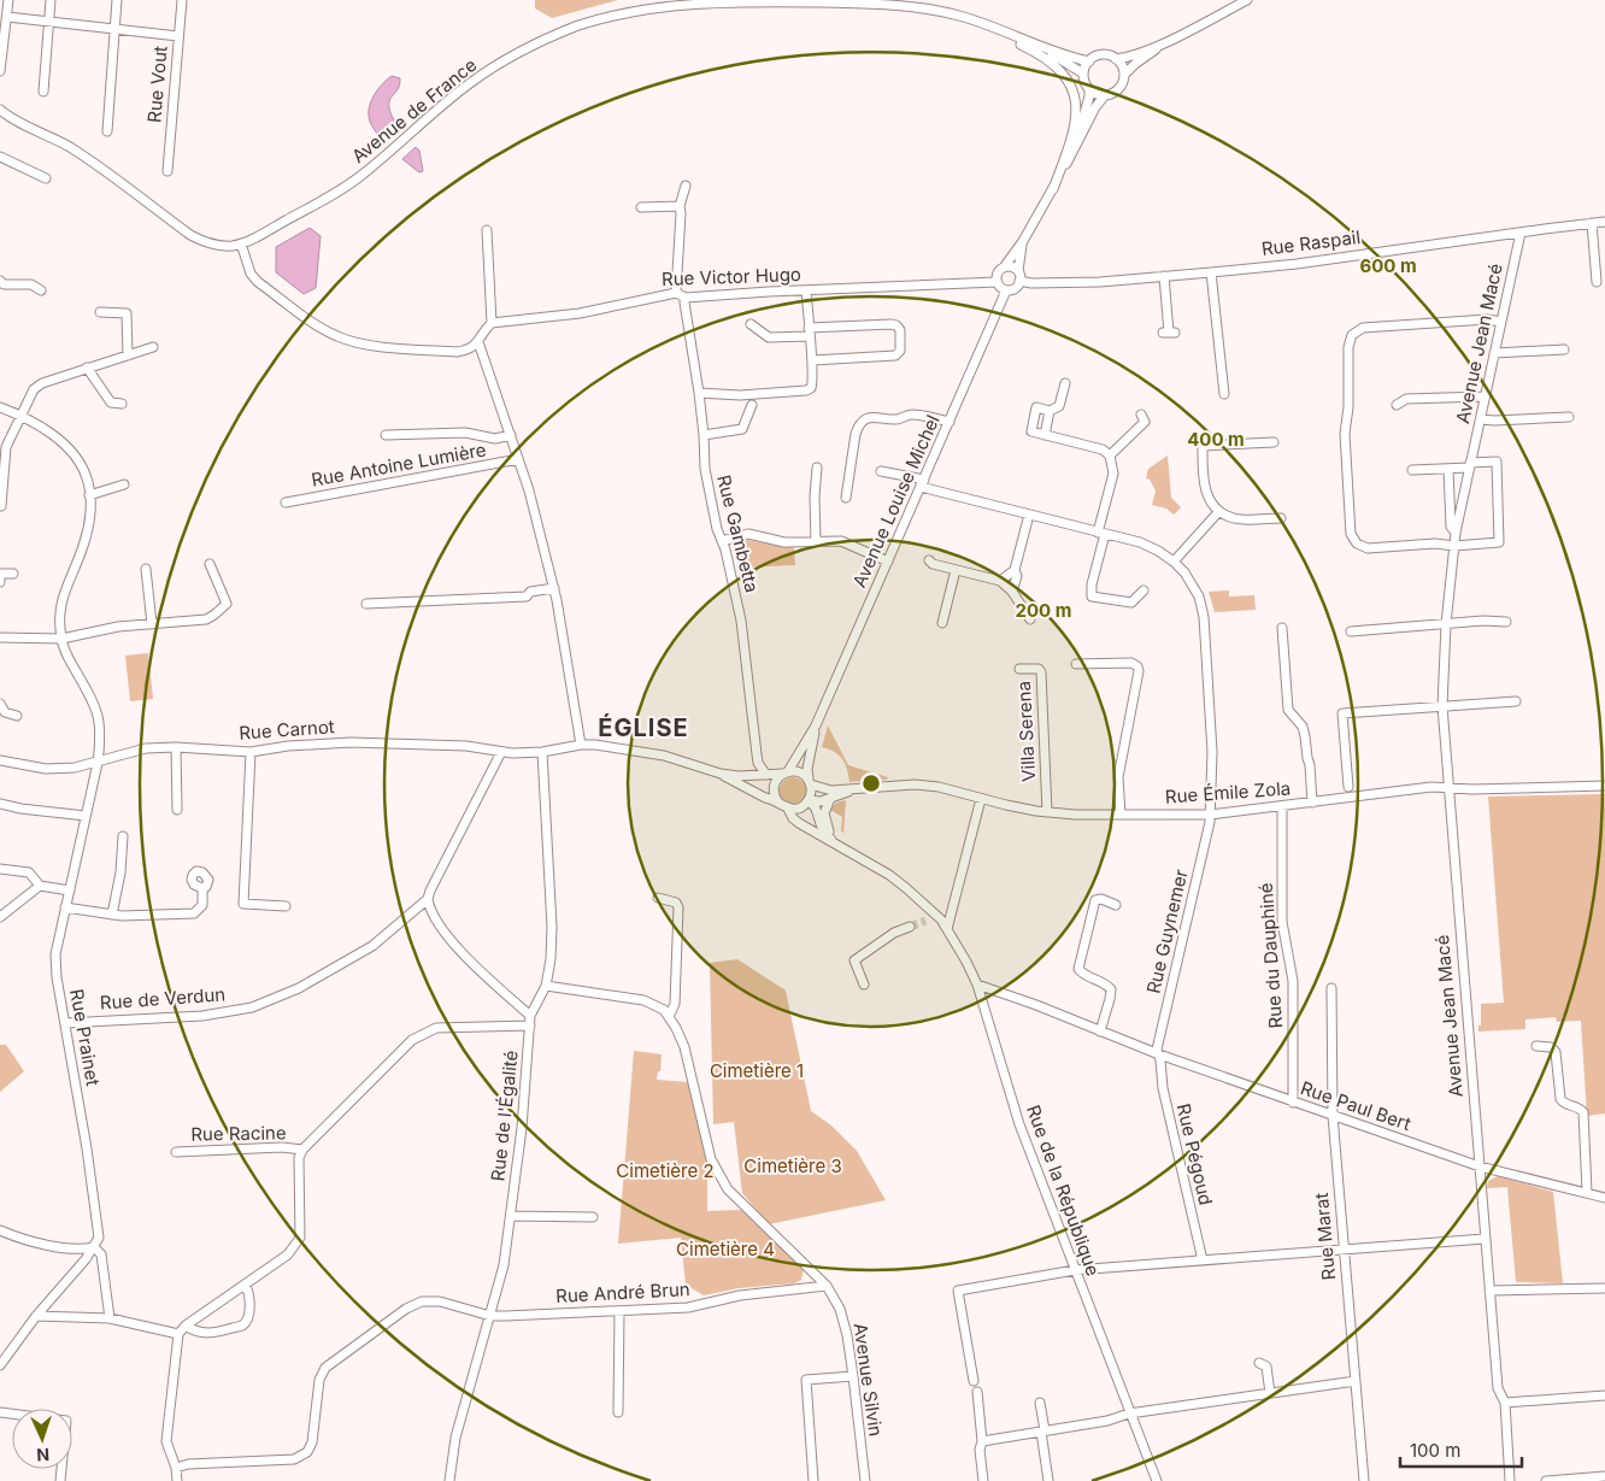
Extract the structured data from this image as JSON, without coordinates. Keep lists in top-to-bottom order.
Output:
{
  "streets": {
    "street": [
      "Rue Vout",
      "Avenue de France",
      "Rue Raspail",
      "Rue Victor Hugo",
      "Avenue Jean Macé",
      "Rue Antoine Lumière",
      "Avenue Louise Michel",
      "Rue Gambetta",
      "Rue Carnot",
      "Villa Serena",
      "Rue Émile Zola",
      "Rue Guynemer",
      "Rue du Dauphiné",
      "Rue de Verdun",
      "Rue Prainet",
      "Rue Paul Bert",
      "Rue de l'Égalité",
      "Rue Racine",
      "Rue Pégoud",
      "Rue de la République",
      "Rue Marat",
      "Rue André Brun",
      "Avenue Silvin"
    ]
  },
  "crossings": [
    ["Rue Raspail", "Rue Victor Hugo"],
    ["Rue Raspail", "Avenue Jean Macé"],
    ["Rue Raspail", "Avenue Louise Michel"],
    ["Rue Victor Hugo", "Avenue Louise Michel"],
    ["Rue Victor Hugo", "Rue Gambetta"],
    ["Avenue Jean Macé", "Rue Émile Zola"],
    ["Avenue Jean Macé", "Rue Paul Bert"],
    ["Avenue Louise Michel", "Rue Émile Zola"],
    ["Avenue Louise Michel", "Rue Guynemer"],
    ["Avenue Louise Michel", "Rue de la République"],
    ["Rue Carnot", "Rue de Verdun"],
    ["Rue Carnot", "Rue Prainet"],
    ["Rue Carnot", "Rue de l'Égalité"],
    ["Villa Serena", "Rue Émile Zola"],
    ["Rue Émile Zola", "Rue Guynemer"],
    ["Rue Émile Zola", "Rue du Dauphiné"],
    ["Rue Émile Zola", "Rue de la République"],
    ["Rue Guynemer", "Rue Paul Bert"],
    ["Rue Guynemer", "Rue Pégoud"],
    ["Rue du Dauphiné", "Rue Paul Bert"],
    ["Rue de Verdun", "Rue Prainet"],
    ["Rue Paul Bert", "Rue Pégoud"],
    ["Rue Paul Bert", "Rue de la République"],
    ["Rue Paul Bert", "Rue Marat"],
    ["Rue de l'Égalité", "Rue André Brun"],
    ["Rue André Brun", "Avenue Silvin"]
  ],
  "districts": ["ÉGLISE"],
  "parks": [
    "Cimetière 1",
    "Cimetière 3",
    "Cimetière 2",
    "Cimetière 4"
  ],
  "scale_bar": "100 m",
  "north": "bottom",
  "rings": ["600 m", "400 m", "200 m"]
}
